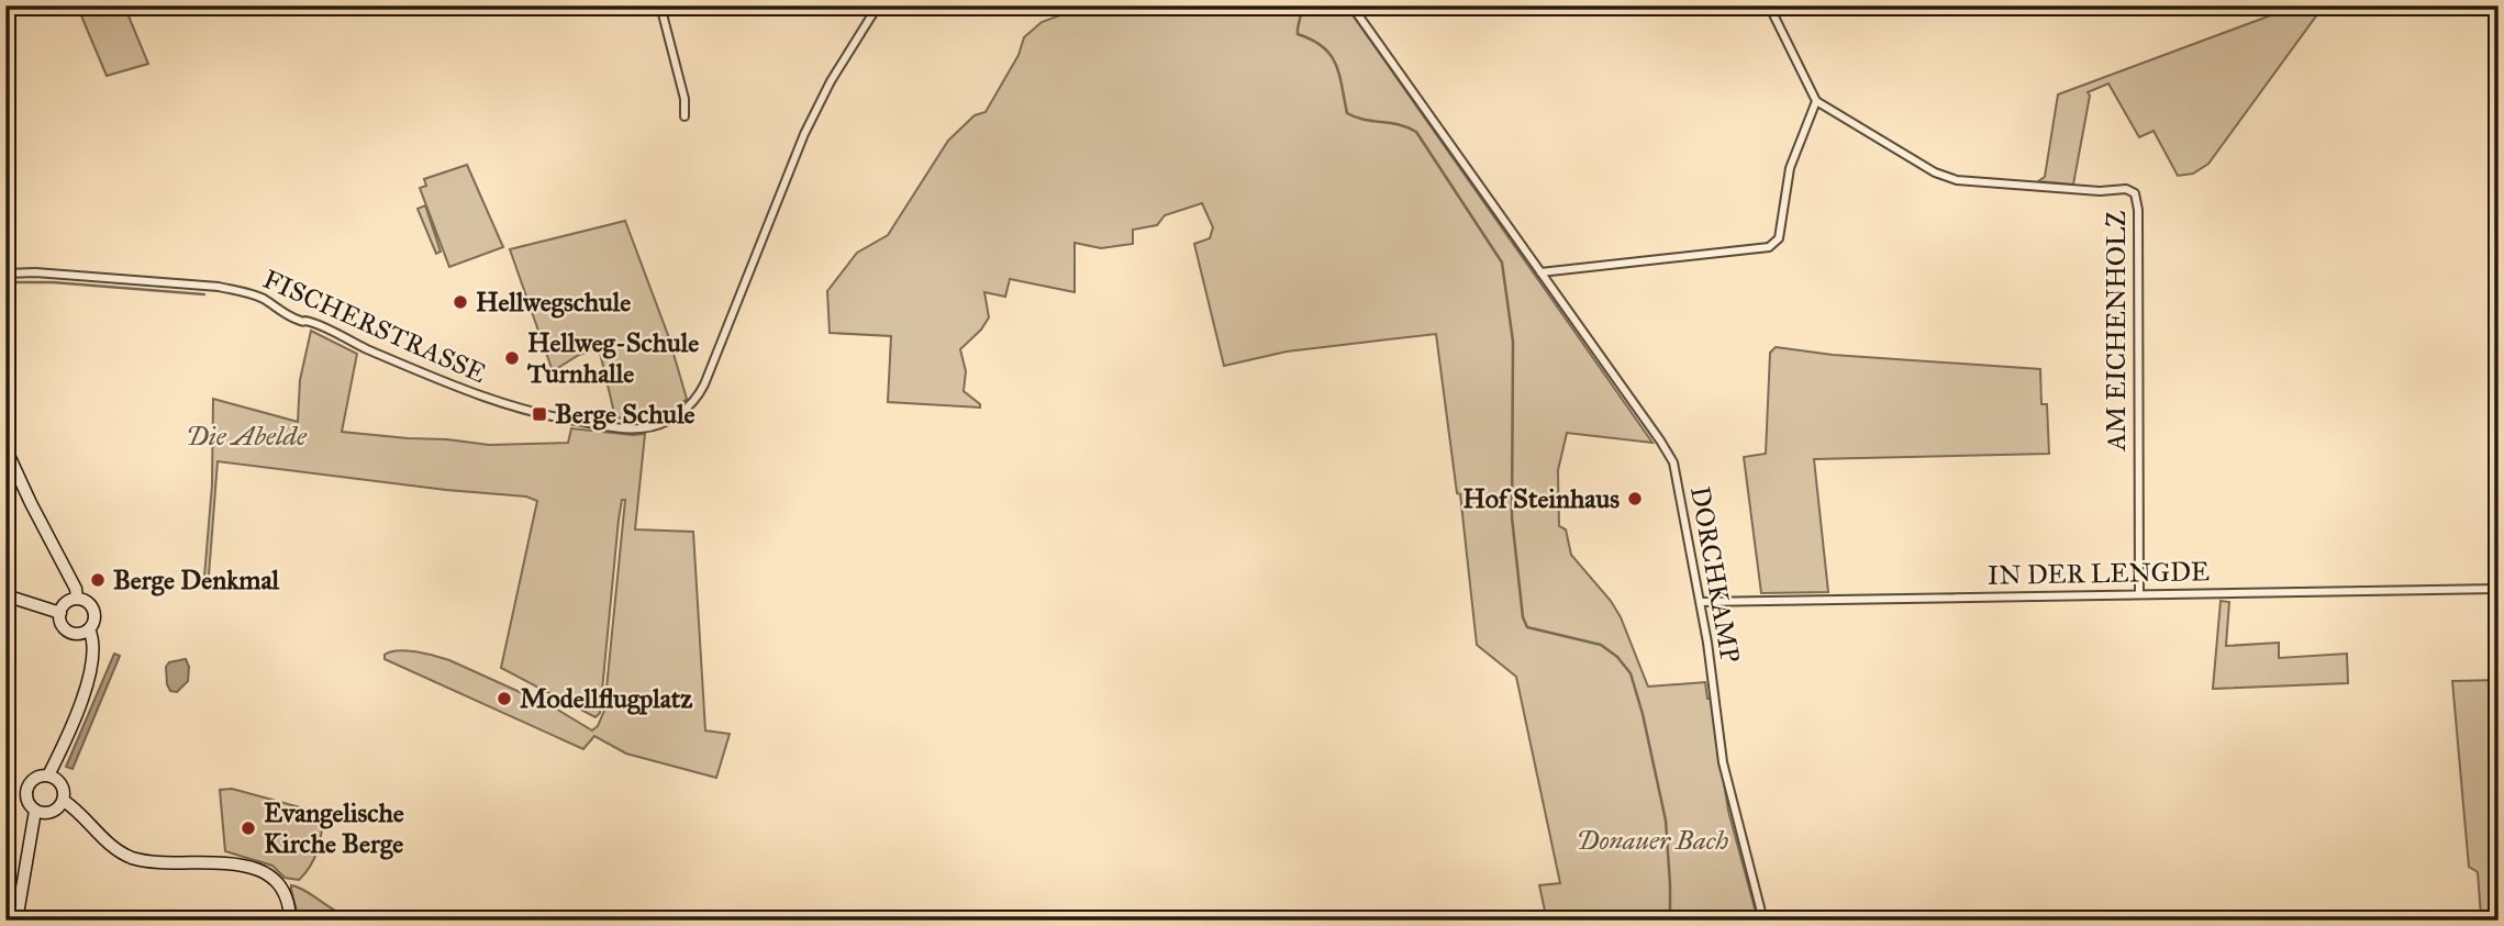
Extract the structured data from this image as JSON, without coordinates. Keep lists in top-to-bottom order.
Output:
{
  "streets": {
    "street": [
      "FISCHERSTRASSE",
      "AM EICHENHOLZ",
      "IN DER LENGDE",
      "DORCHKAMP"
    ]
  },
  "crossings": [
    ["AM EICHENHOLZ", "IN DER LENGDE"],
    ["IN DER LENGDE", "DORCHKAMP"]
  ],
  "parks": ["Die Abelde", "Donauer Bach"],
  "places": {
    "other": [
      "Hellwegschule",
      "Hellweg-Schule Turnhalle",
      "Hof Steinhaus",
      "Berge Denkmal",
      "Modellflugplatz",
      "Evangelische Kirche Berge"
    ],
    "transit": ["Berge Schule"]
  }
}
